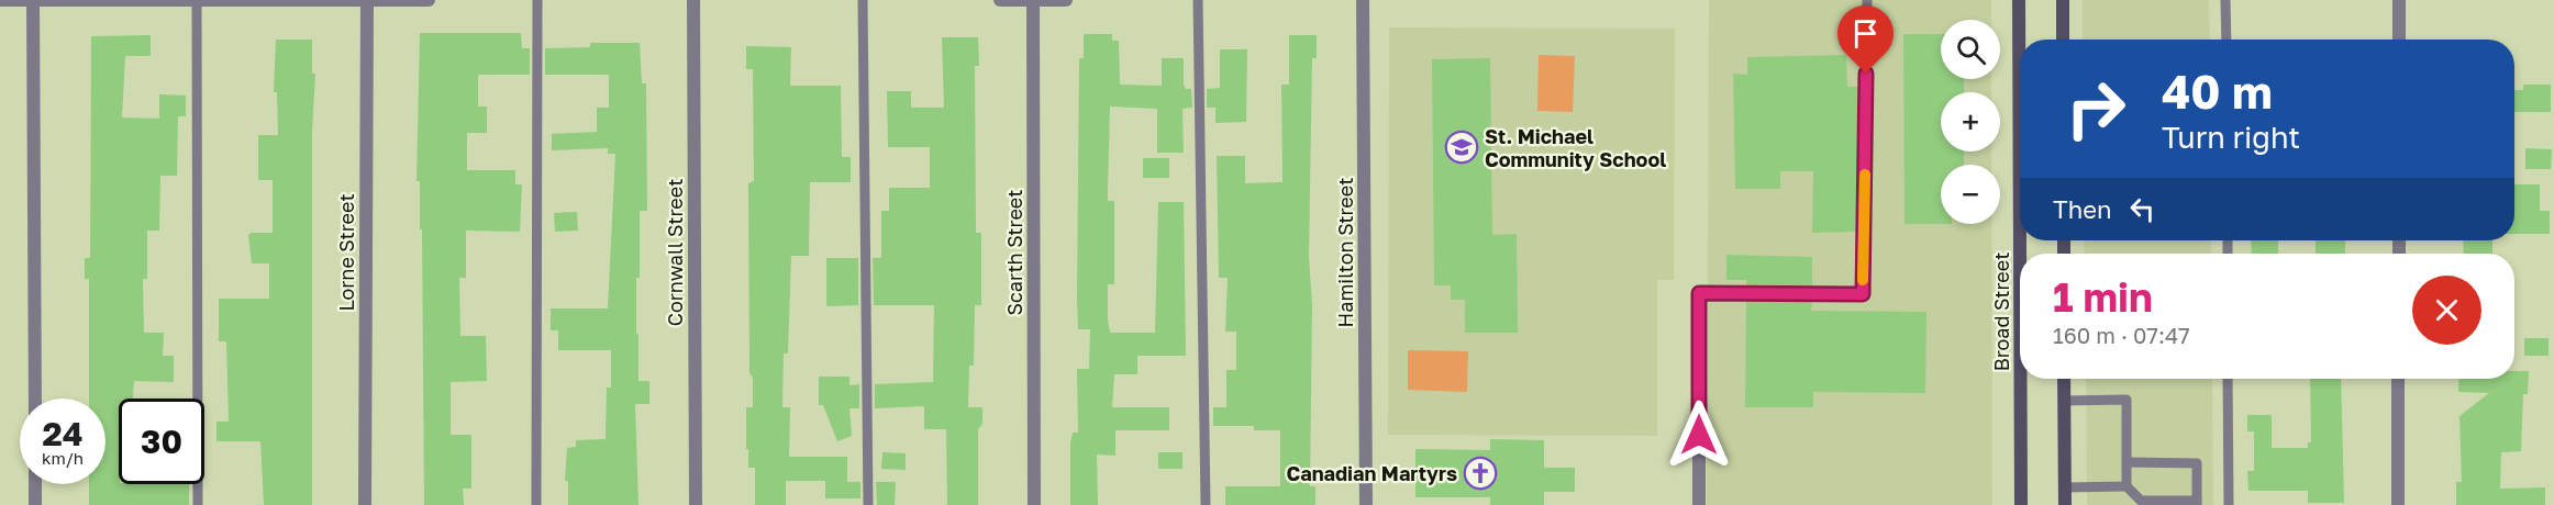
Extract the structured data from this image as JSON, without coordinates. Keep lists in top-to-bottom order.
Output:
{
  "streets": {
    "main road": ["Broad Street"],
    "street": [
      "Lorne Street",
      "Cornwall Street",
      "Scarth Street",
      "Hamilton Street"
    ]
  },
  "places": {
    "school or university": ["St. Michael Community School"],
    "church": ["Canadian Martyrs"]
  },
  "page": {
    "map_buttons": ["+", "−"],
    "turn": ["40 m", "Turn right"],
    "then": "Then",
    "heading": ["1 min", "160 m · 07:47"],
    "speed": "24 km/h",
    "limit": "30"
  }
}
